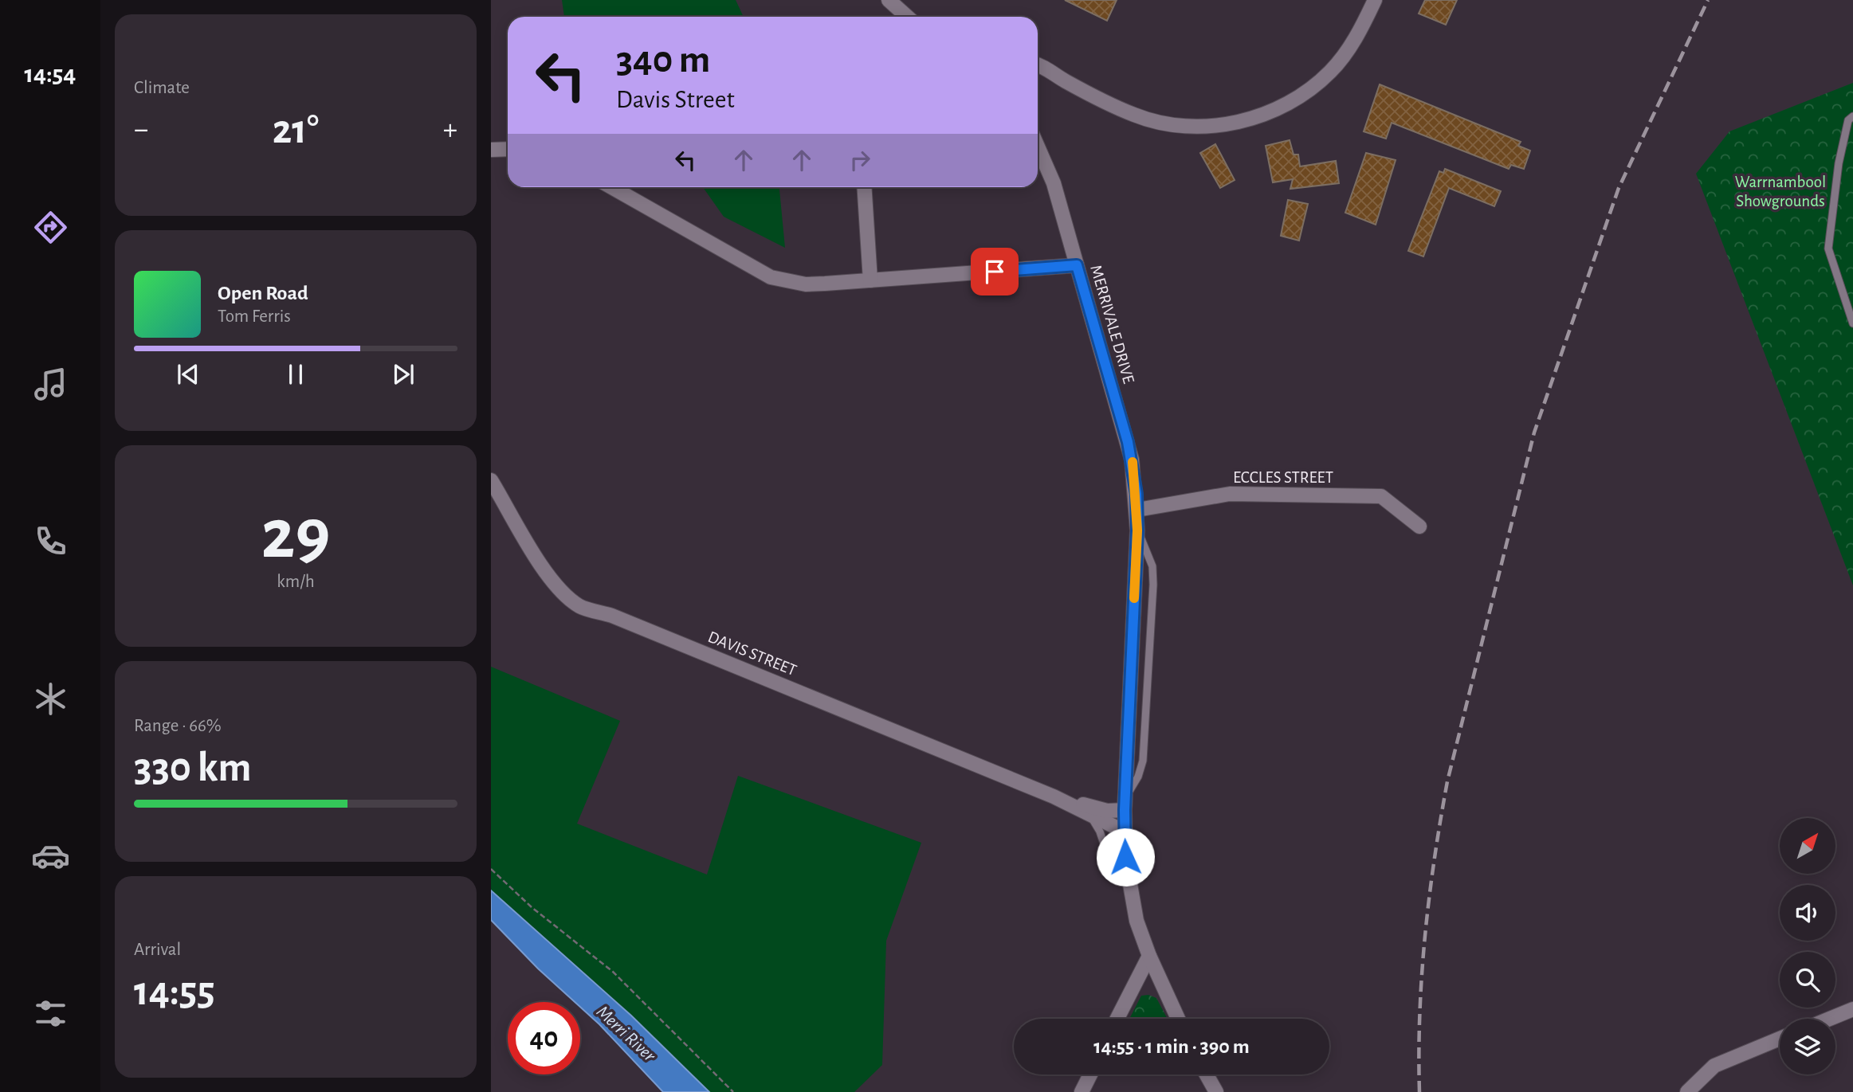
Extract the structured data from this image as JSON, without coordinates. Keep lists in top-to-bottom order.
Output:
{
  "streets": {
    "street": ["MERRIVALE DRIVE", "ECCLES STREET", "DAVIS STREET"]
  },
  "crossings": [
    ["MERRIVALE DRIVE", "ECCLES STREET"],
    ["MERRIVALE DRIVE", "DAVIS STREET"]
  ],
  "water": ["Merri River"],
  "parks": ["Warrnambool Showgrounds"],
  "north": "top right",
  "page": {
    "tabs": "14:54",
    "tile": [
      "Climate",
      ["29", "km/h"],
      ["Range · 66%", "330 km"],
      ["Arrival", "14:55"]
    ],
    "turn": ["340 m", "Davis Street"],
    "heat": ["−", "21°", "+"],
    "song": ["Open Road", "Tom Ferris"],
    "limit": "40",
    "trip": "14:55 · 1 min · 390 m"
  }
}
